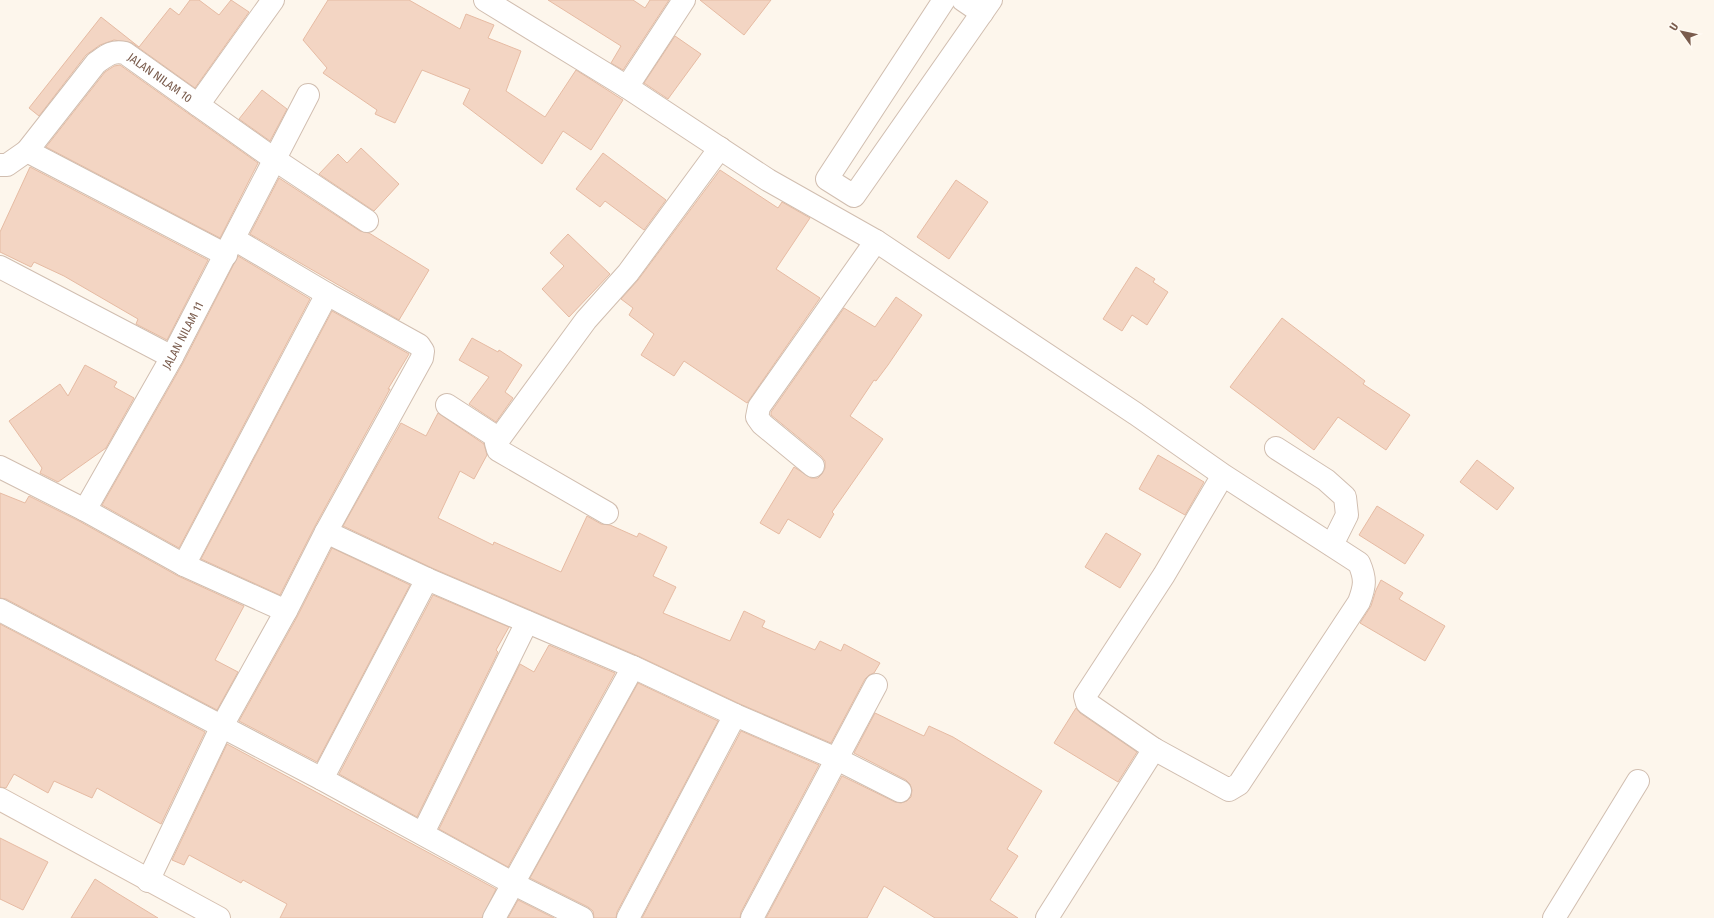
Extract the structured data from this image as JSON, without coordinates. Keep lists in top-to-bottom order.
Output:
{
  "streets": {
    "street": ["JALAN NILAM 10", "JALAN NILAM 11"]
  },
  "crossings": [
    ["JALAN NILAM 10", "JALAN NILAM 11"]
  ],
  "north": "top left"
}
